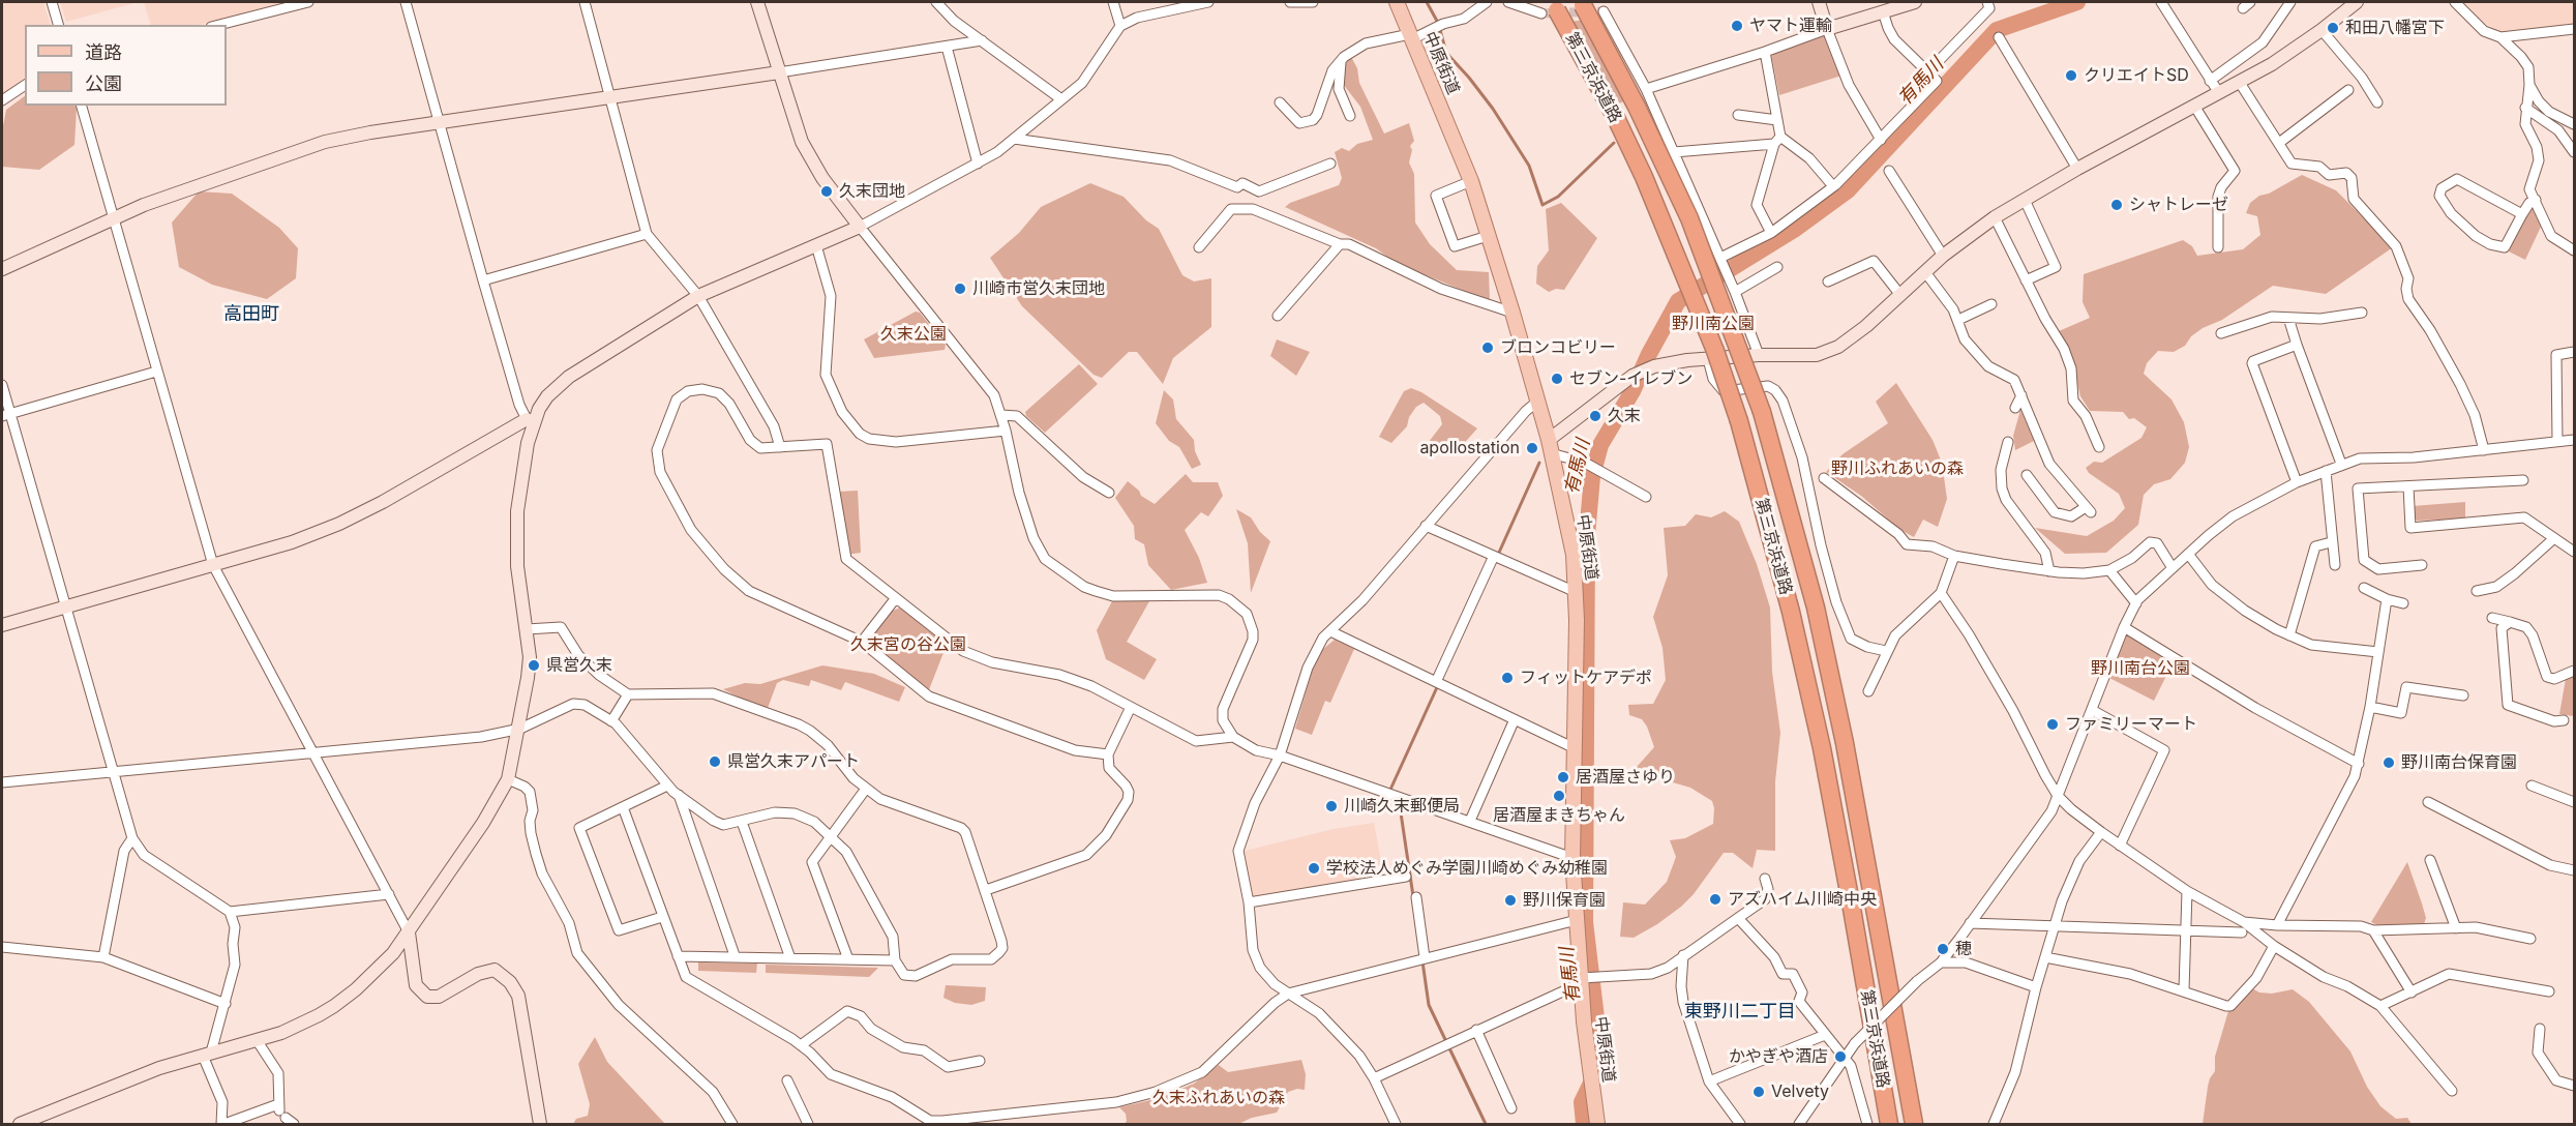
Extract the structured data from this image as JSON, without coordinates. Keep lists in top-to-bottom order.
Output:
{
  "streets": {
    "highway": ["第三京浜道路"],
    "main road": ["中原街道"]
  },
  "districts": ["高田町", "東野川二丁目"],
  "water": ["有馬川"],
  "parks": [
    "野川南公園",
    "久末公園",
    "野川ふれあいの森",
    "久末宮の谷公園",
    "野川南台公園",
    "久末ふれあいの森"
  ],
  "places": [
    "ヤマト運輸",
    "和田八幡宮下",
    "クリエイトSD",
    "久末団地",
    "シャトレーゼ",
    "川崎市営久末団地",
    "ブロンコビリー",
    "セブン-イレブン",
    "久末",
    "apollostation",
    "県営久末",
    "フィットケアデポ",
    "ファミリーマート",
    "県営久末アパート",
    "野川南台保育園",
    "居酒屋さゆり",
    "居酒屋まきちゃん",
    "川崎久末郵便局",
    "学校法人めぐみ学園川崎めぐみ幼稚園",
    "アズハイム川崎中央",
    "野川保育園",
    "穂",
    "かやぎや酒店",
    "Velvety"
  ],
  "legend": ["道路", "公園"]
}
